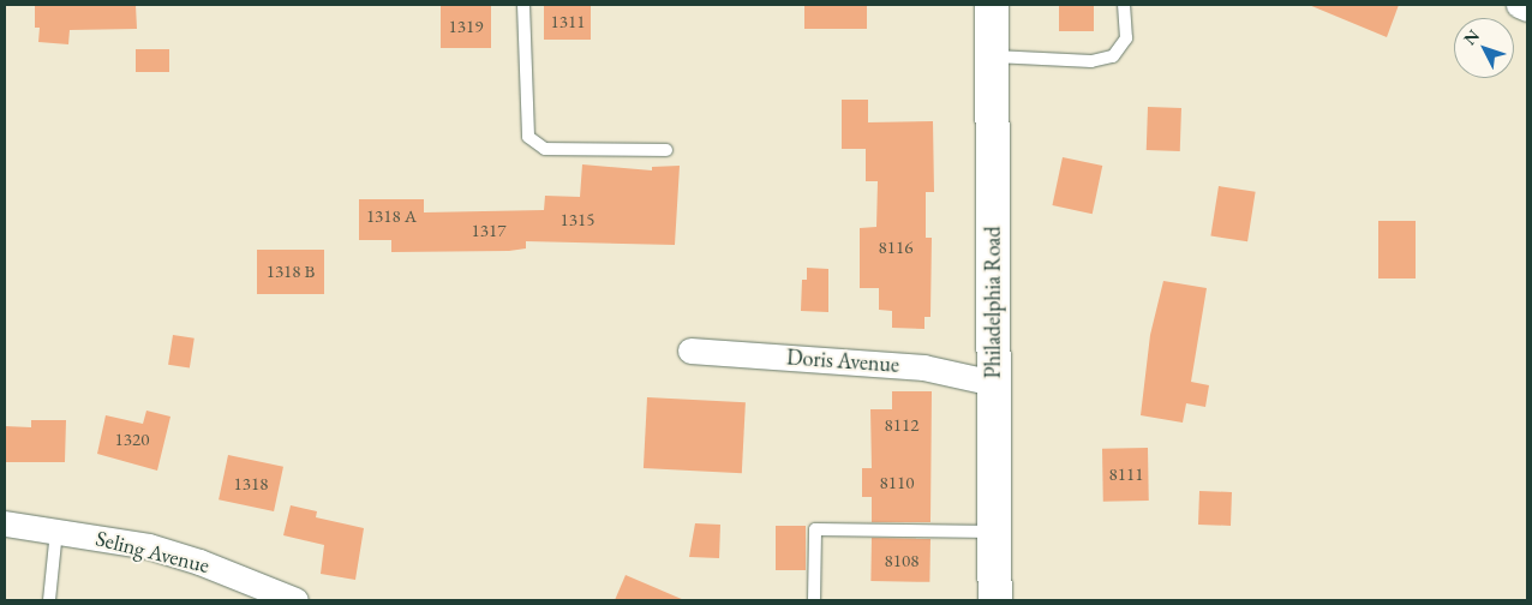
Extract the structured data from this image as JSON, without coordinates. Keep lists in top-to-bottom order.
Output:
{
  "streets": {
    "main road": ["Philadelphia Road"],
    "street": ["Doris Avenue", "Seling Avenue"]
  },
  "crossings": [
    ["Philadelphia Road", "Doris Avenue"]
  ],
  "house_numbers": [
    "1311",
    "1319",
    "1318 A",
    "1315",
    "1317",
    "8116",
    "1318 B",
    "8112",
    "1320",
    "8111",
    "8110",
    "1318",
    "8108"
  ],
  "north": "top left"
}
